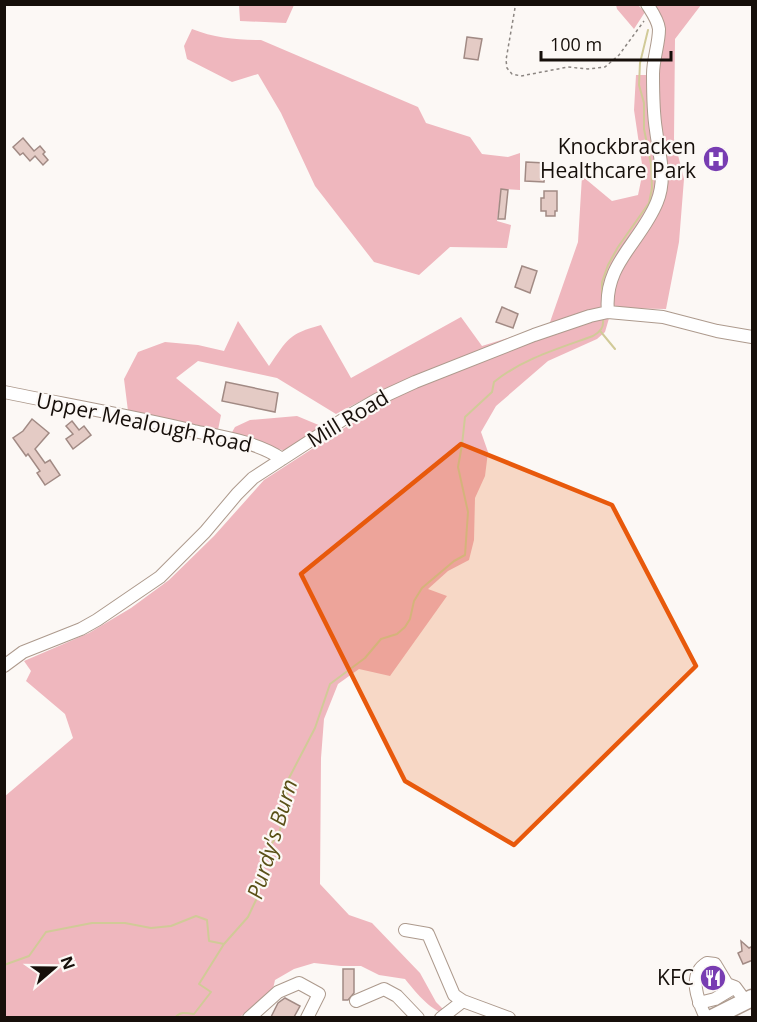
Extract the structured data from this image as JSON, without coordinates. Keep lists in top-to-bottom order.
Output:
{
  "streets": {
    "street": ["Mill Road", "Upper Mealough Road"]
  },
  "crossings": [
    ["Mill Road", "Upper Mealough Road"]
  ],
  "water": ["Purdy's Burn"],
  "places": {
    "hospital": ["Knockbracken Healthcare Park"],
    "restaurant": ["KFC"]
  },
  "scale_bar": "100 m",
  "north": "right"
}
